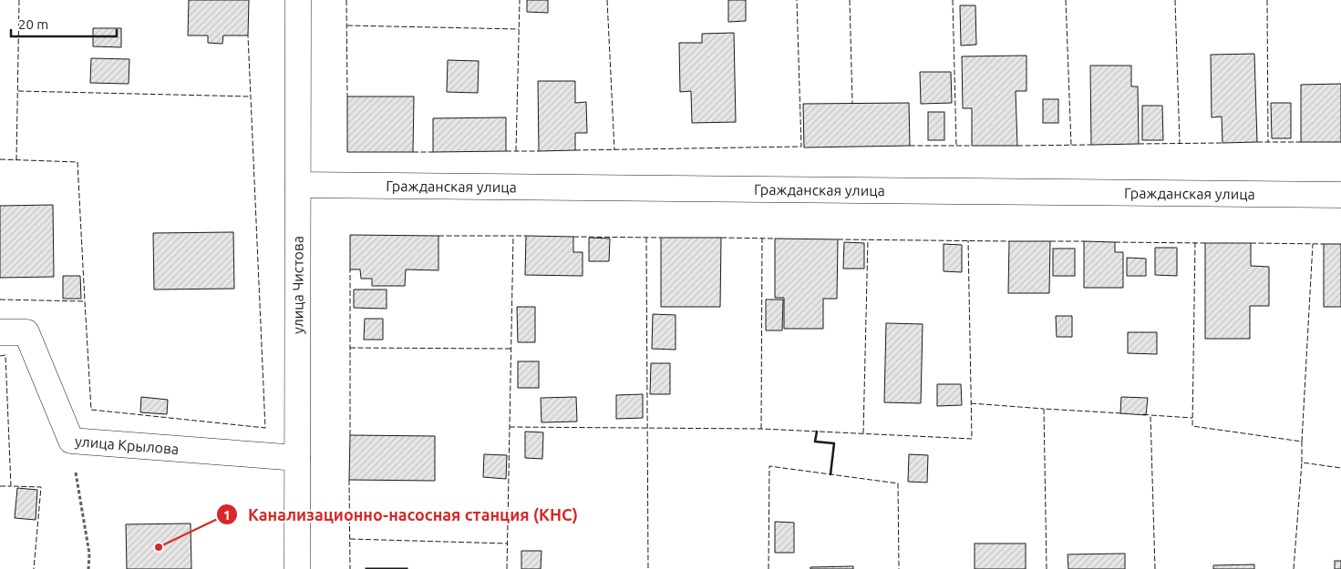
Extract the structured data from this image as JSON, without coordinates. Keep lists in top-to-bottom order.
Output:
{
  "streets": {
    "street": ["Гражданская улица", "улица Чистова", "улица Крылова"]
  },
  "crossings": [
    ["Гражданская улица", "улица Чистова"],
    ["улица Чистова", "улица Крылова"]
  ],
  "places": ["Канализационно-насосная станция (КНС)"],
  "scale_bar": "20 m"
}
